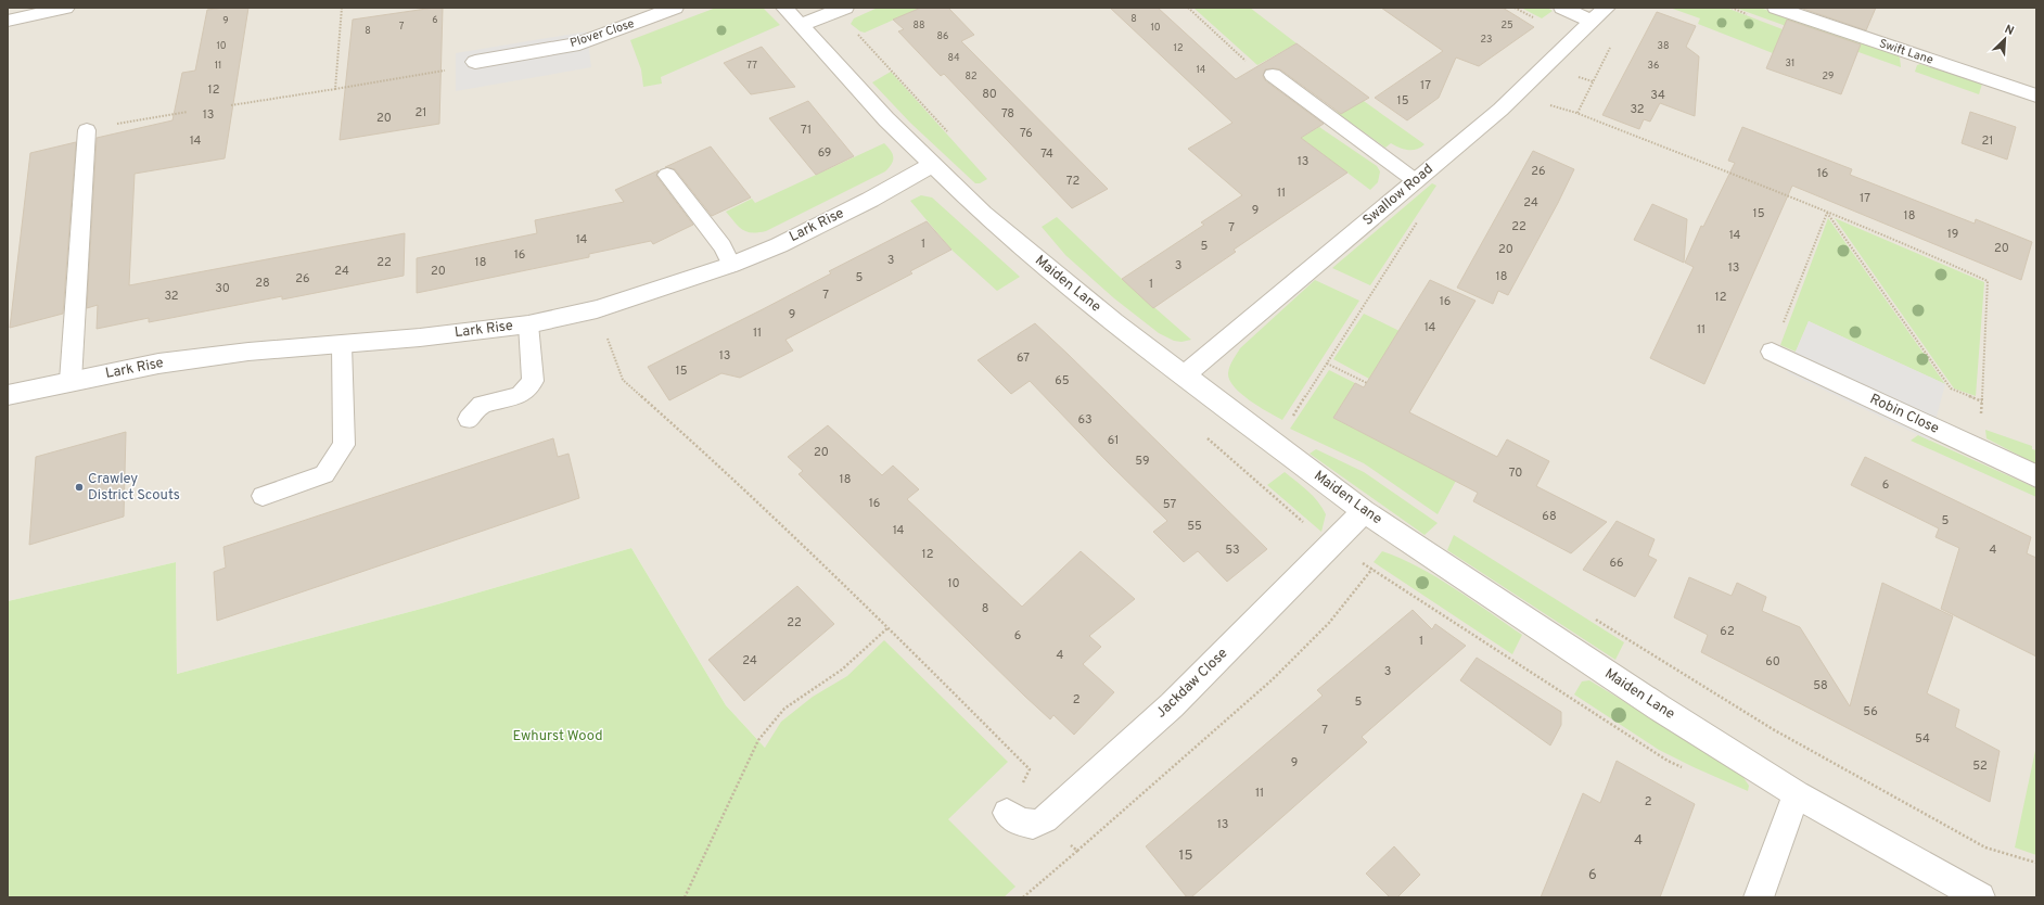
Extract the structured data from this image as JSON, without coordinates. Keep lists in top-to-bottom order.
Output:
{
  "streets": {
    "street": [
      "Plover Close",
      "Swift Lane",
      "Swallow Road",
      "Lark Rise",
      "Maiden Lane",
      "Robin Close",
      "Jackdaw Close"
    ]
  },
  "crossings": [
    ["Swallow Road", "Maiden Lane"],
    ["Lark Rise", "Maiden Lane"],
    ["Maiden Lane", "Jackdaw Close"]
  ],
  "parks": ["Ewhurst Wood"],
  "places": ["Crawley District Scouts"],
  "house_numbers": [
    "8",
    "6",
    "9",
    "88",
    "25",
    "7",
    "10",
    "8",
    "86",
    "23",
    "10",
    "38",
    "12",
    "84",
    "31",
    "11",
    "77",
    "36",
    "14",
    "82",
    "29",
    "17",
    "12",
    "80",
    "34",
    "15",
    "32",
    "21",
    "78",
    "13",
    "20",
    "71",
    "76",
    "14",
    "21",
    "69",
    "74",
    "13",
    "26",
    "16",
    "72",
    "11",
    "17",
    "24",
    "9",
    "15",
    "18",
    "22",
    "7",
    "19",
    "14",
    "14",
    "1",
    "5",
    "20",
    "20",
    "16",
    "3",
    "22",
    "18",
    "3",
    "13",
    "24",
    "20",
    "18",
    "5",
    "26",
    "28",
    "1",
    "30",
    "7",
    "32",
    "12",
    "16",
    "9",
    "14",
    "11",
    "11",
    "13",
    "67",
    "15",
    "65",
    "63",
    "61",
    "20",
    "59",
    "70",
    "18",
    "6",
    "16",
    "57",
    "68",
    "5",
    "55",
    "14",
    "53",
    "4",
    "12",
    "66",
    "10",
    "8",
    "22",
    "62",
    "6",
    "1",
    "4",
    "24",
    "60",
    "3",
    "58",
    "2",
    "5",
    "56",
    "7",
    "54",
    "9",
    "52",
    "11",
    "2",
    "13",
    "4",
    "15",
    "6"
  ],
  "north": "top right"
}
